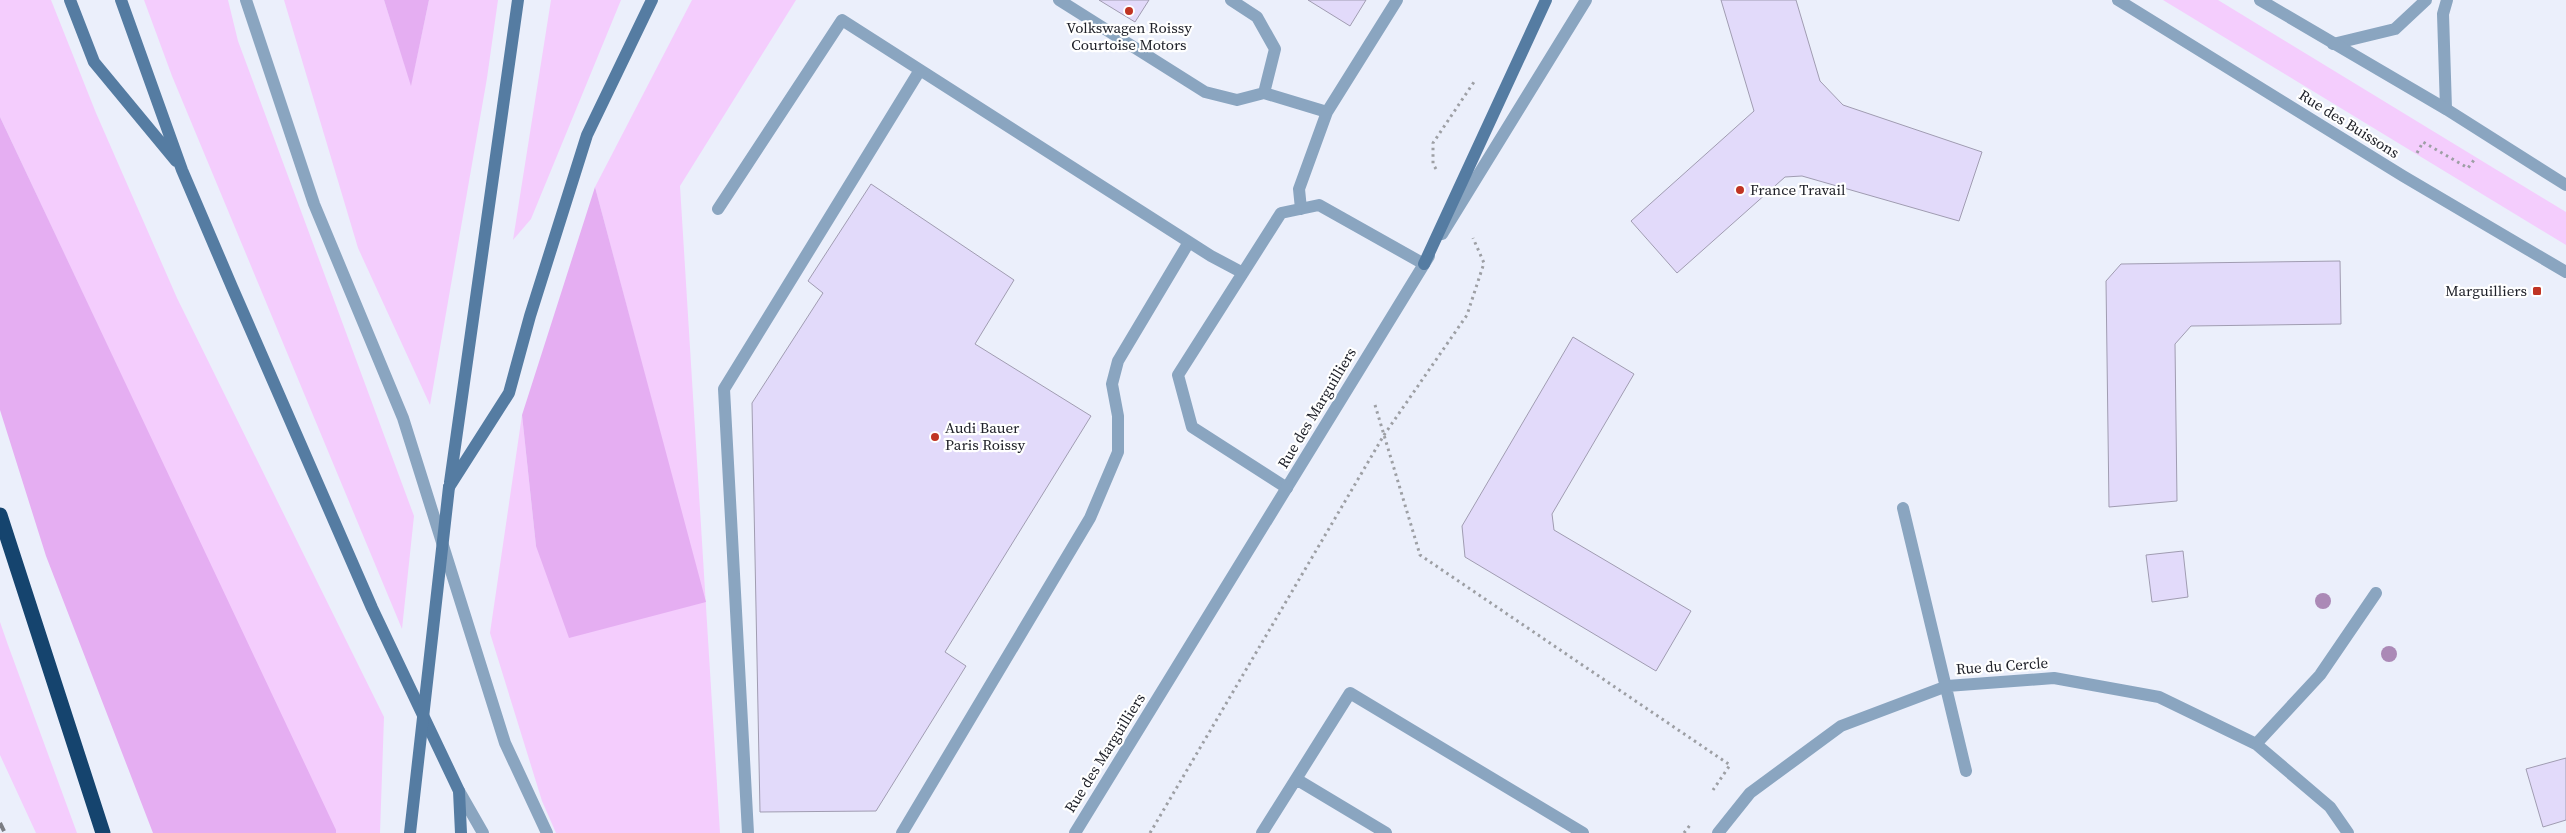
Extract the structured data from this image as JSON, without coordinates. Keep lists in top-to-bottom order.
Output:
{
  "streets": {
    "street": ["Rue des Buissons", "Rue des Marguilliers", "Rue du Cercle"]
  },
  "places": {
    "other": ["Volkswagen Roissy Courtoise Motors", "France Travail", "Audi Bauer Paris Roissy"],
    "transit": ["Marguilliers"]
  }
}
